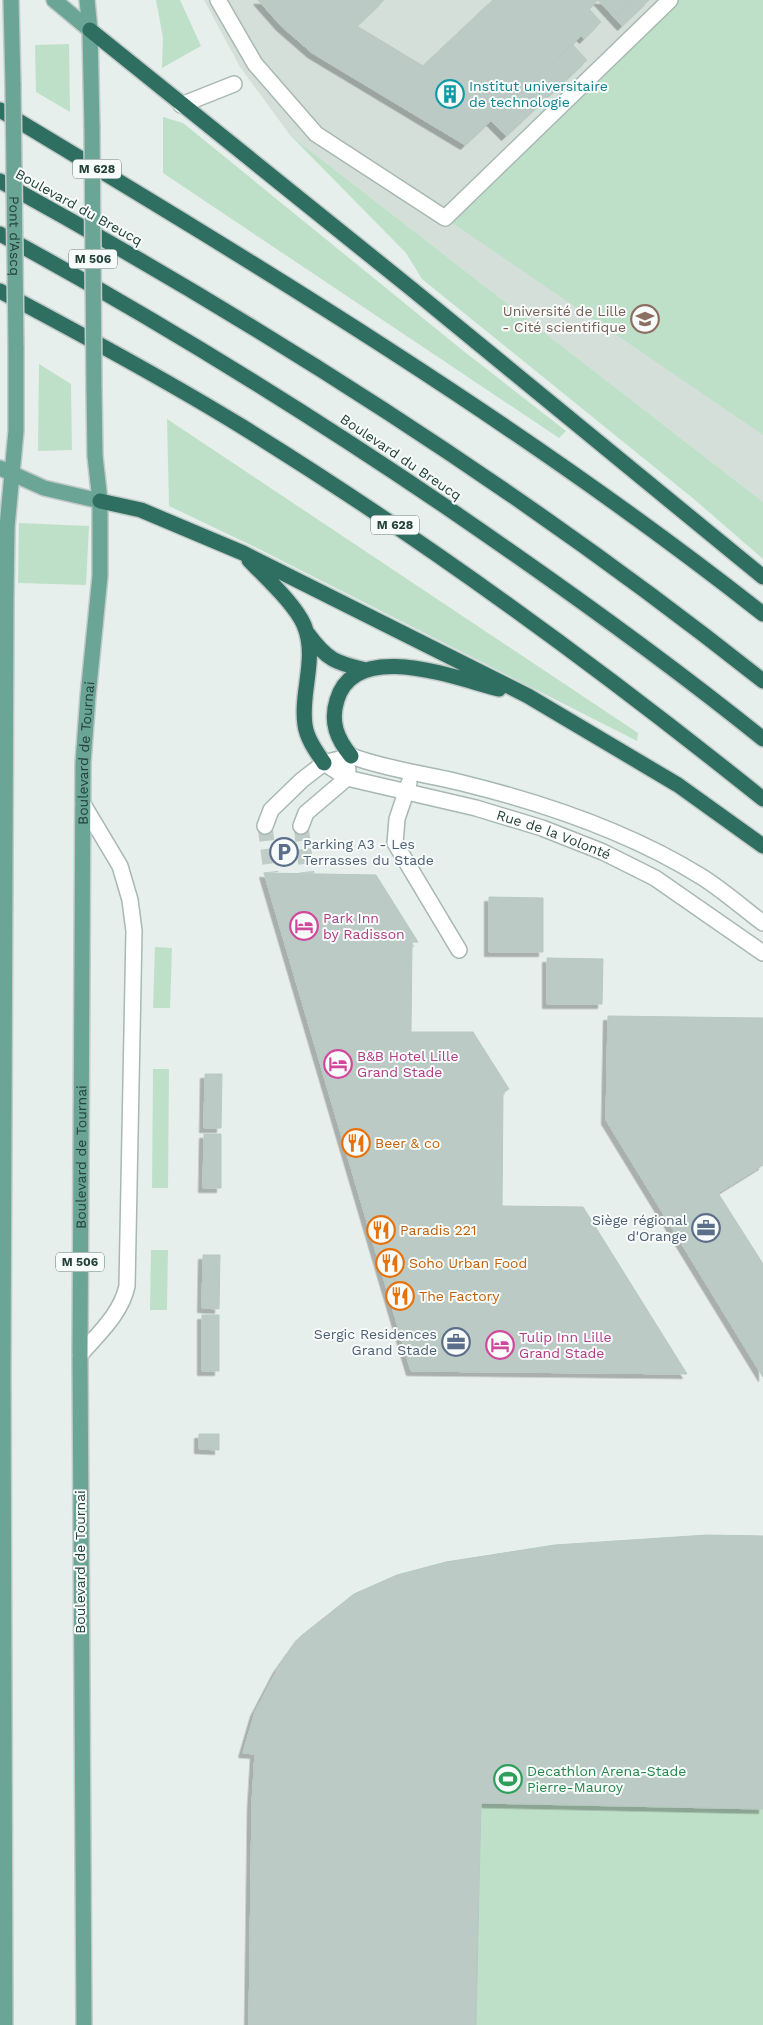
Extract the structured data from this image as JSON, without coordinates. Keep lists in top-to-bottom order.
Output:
{
  "streets": {
    "highway": ["M 628", "Boulevard du Breucq"],
    "main road": ["Pont d'Ascq", "M 506", "Boulevard de Tournai"],
    "street": ["Rue de la Volonté"]
  },
  "crossings": [
    ["M 506", "Boulevard de Tournai"]
  ],
  "places": {
    "building": ["Institut universitaire de technologie"],
    "school or university": ["Université de Lille ‐ Cité scientifique"],
    "parking": ["Parking A3 - Les Terrasses du Stade"],
    "hotel": ["Park Inn by Radisson", "B&B Hotel Lille Grand Stade", "Tulip Inn Lille Grand Stade"],
    "restaurant": [
      "Beer & co",
      "Paradis 221",
      "Soho Urban Food",
      "The Factory"
    ],
    "office": ["Siège régional d'Orange", "Sergic Residences Grand Stade"],
    "sports": ["Decathlon Arena-Stade Pierre-Mauroy"]
  }
}
